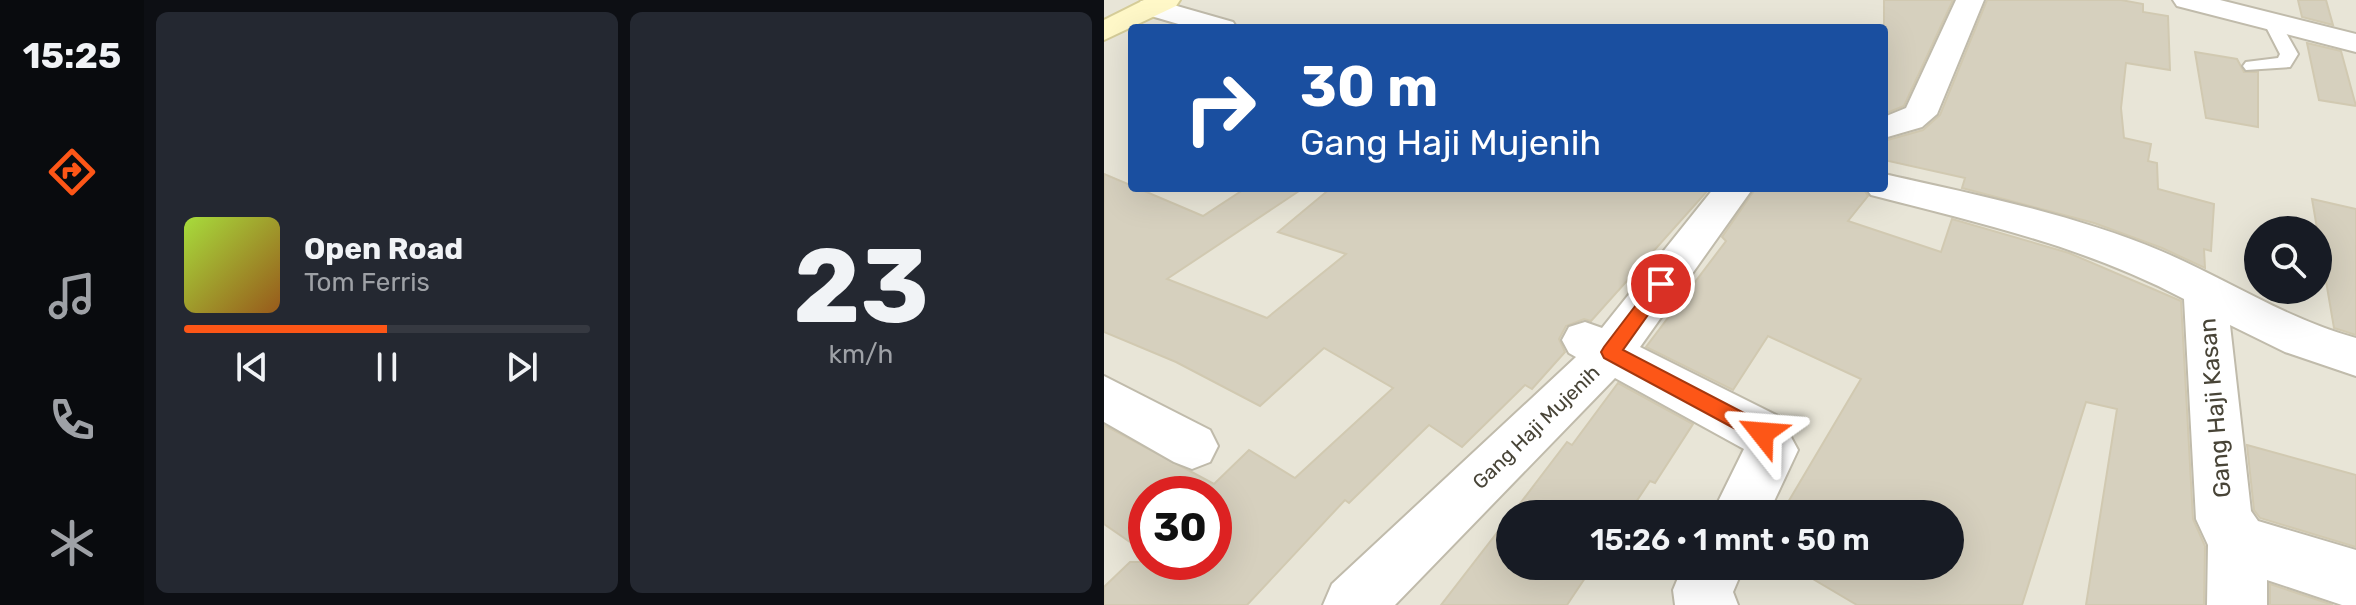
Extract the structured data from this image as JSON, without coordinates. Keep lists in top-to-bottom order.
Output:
{
  "streets": {
    "street": ["Gang Haji Kasan", "Gang Haji Mujenih"]
  },
  "page": {
    "tabs": "15:25",
    "tile": ["23", "km/h"],
    "turn": ["30 m", "Gang Haji Mujenih"],
    "song": ["Open Road", "Tom Ferris"],
    "limit": "30",
    "trip": "15:26 · 1 mnt · 50 m"
  }
}
